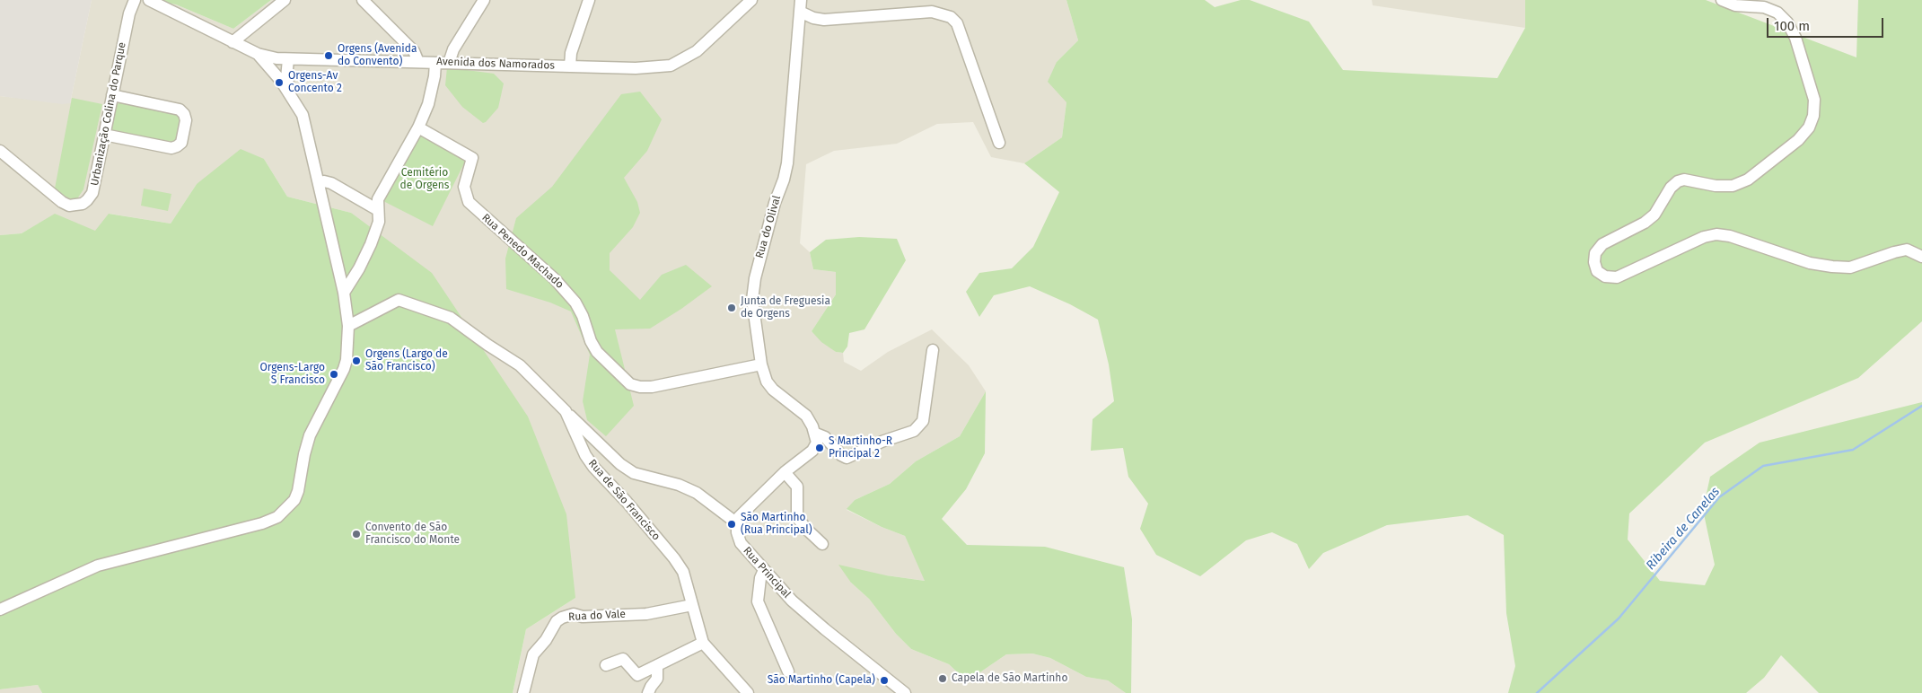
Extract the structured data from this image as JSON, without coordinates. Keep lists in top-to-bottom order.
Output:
{
  "streets": {
    "street": [
      "Avenida dos Namorados",
      "Urbanização Colina do Parque",
      "Rua do Olival",
      "Rua Penedo Machado",
      "Rua de São Francisco",
      "Rua Principal",
      "Rua do Vale"
    ]
  },
  "crossings": [
    ["Rua do Olival", "Rua Penedo Machado"],
    ["Rua de São Francisco", "Rua do Vale"]
  ],
  "water": ["Ribeira de Canelas"],
  "parks": ["Cemitério de Orgens"],
  "places": [
    "Orgens (Avenida do Convento)",
    "Orgens-Av Concento 2",
    "Junta de Freguesia de Orgens",
    "Orgens (Largo de São Francisco)",
    "Orgens-Largo S Francisco",
    "S Martinho-R Principal 2",
    "São Martinho (Rua Principal)",
    "Convento de São Francisco do Monte",
    "Capela de São Martinho",
    "São Martinho (Capela)"
  ],
  "scale_bar": "100 m"
}
